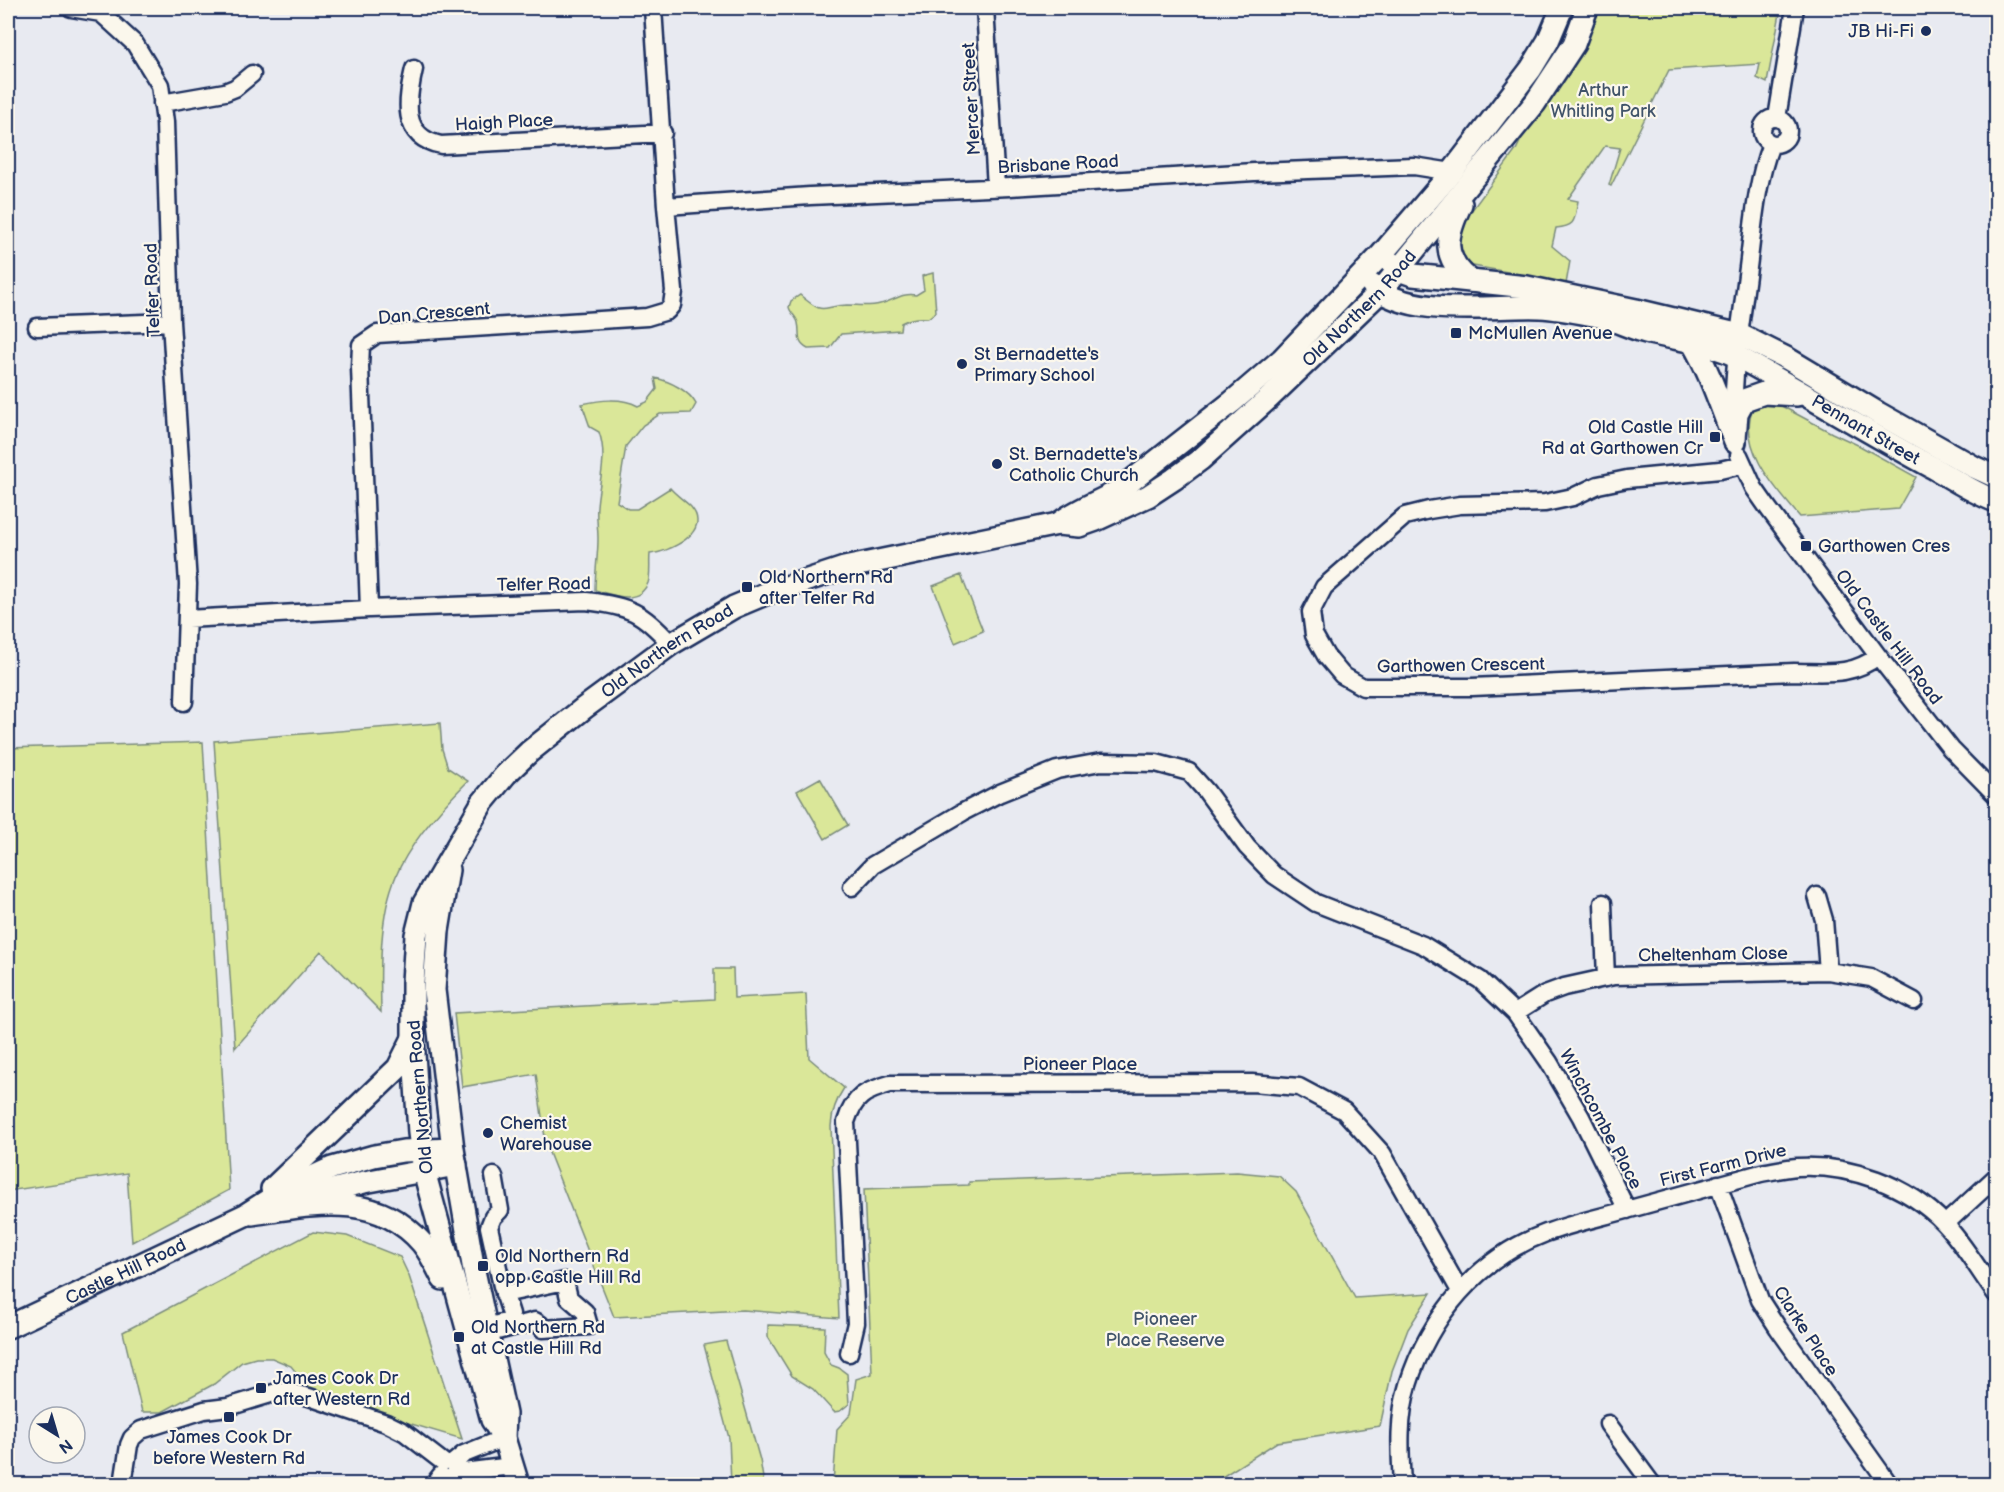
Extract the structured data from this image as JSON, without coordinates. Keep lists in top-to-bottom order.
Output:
{
  "streets": {
    "main road": ["Old Northern Road", "Pennant Street", "Castle Hill Road"],
    "street": [
      "Mercer Street",
      "Haigh Place",
      "Brisbane Road",
      "Telfer Road",
      "Dan Crescent",
      "Old Castle Hill Road",
      "Garthowen Crescent",
      "Cheltenham Close",
      "Pioneer Place",
      "Winchcombe Place",
      "First Farm Drive",
      "Clarke Place"
    ]
  },
  "crossings": [
    ["Mercer Street", "Brisbane Road"],
    ["Brisbane Road", "Old Northern Road"],
    ["Brisbane Road", "Dan Crescent"],
    ["Telfer Road", "Old Northern Road"],
    ["Telfer Road", "Dan Crescent"],
    ["Old Northern Road", "Castle Hill Road"],
    ["Pennant Street", "Old Castle Hill Road"],
    ["Old Castle Hill Road", "Garthowen Crescent"],
    ["Cheltenham Close", "Winchcombe Place"],
    ["Pioneer Place", "First Farm Drive"],
    ["Winchcombe Place", "First Farm Drive"],
    ["First Farm Drive", "Clarke Place"]
  ],
  "parks": ["Arthur Whitling Park", "Pioneer Place Reserve"],
  "places": {
    "other": [
      "JB Hi-Fi",
      "St Bernadette's Primary School",
      "St. Bernadette's Catholic Church",
      "Chemist Warehouse"
    ],
    "transit": [
      "McMullen Avenue",
      "Old Castle Hill Rd at Garthowen Cr",
      "Garthowen Cres",
      "Old Northern Rd after Telfer Rd",
      "Old Northern Rd opp Castle Hill Rd",
      "Old Northern Rd at Castle Hill Rd",
      "James Cook Dr after Western Rd",
      "James Cook Dr before Western Rd"
    ]
  },
  "north": "bottom right"
}
